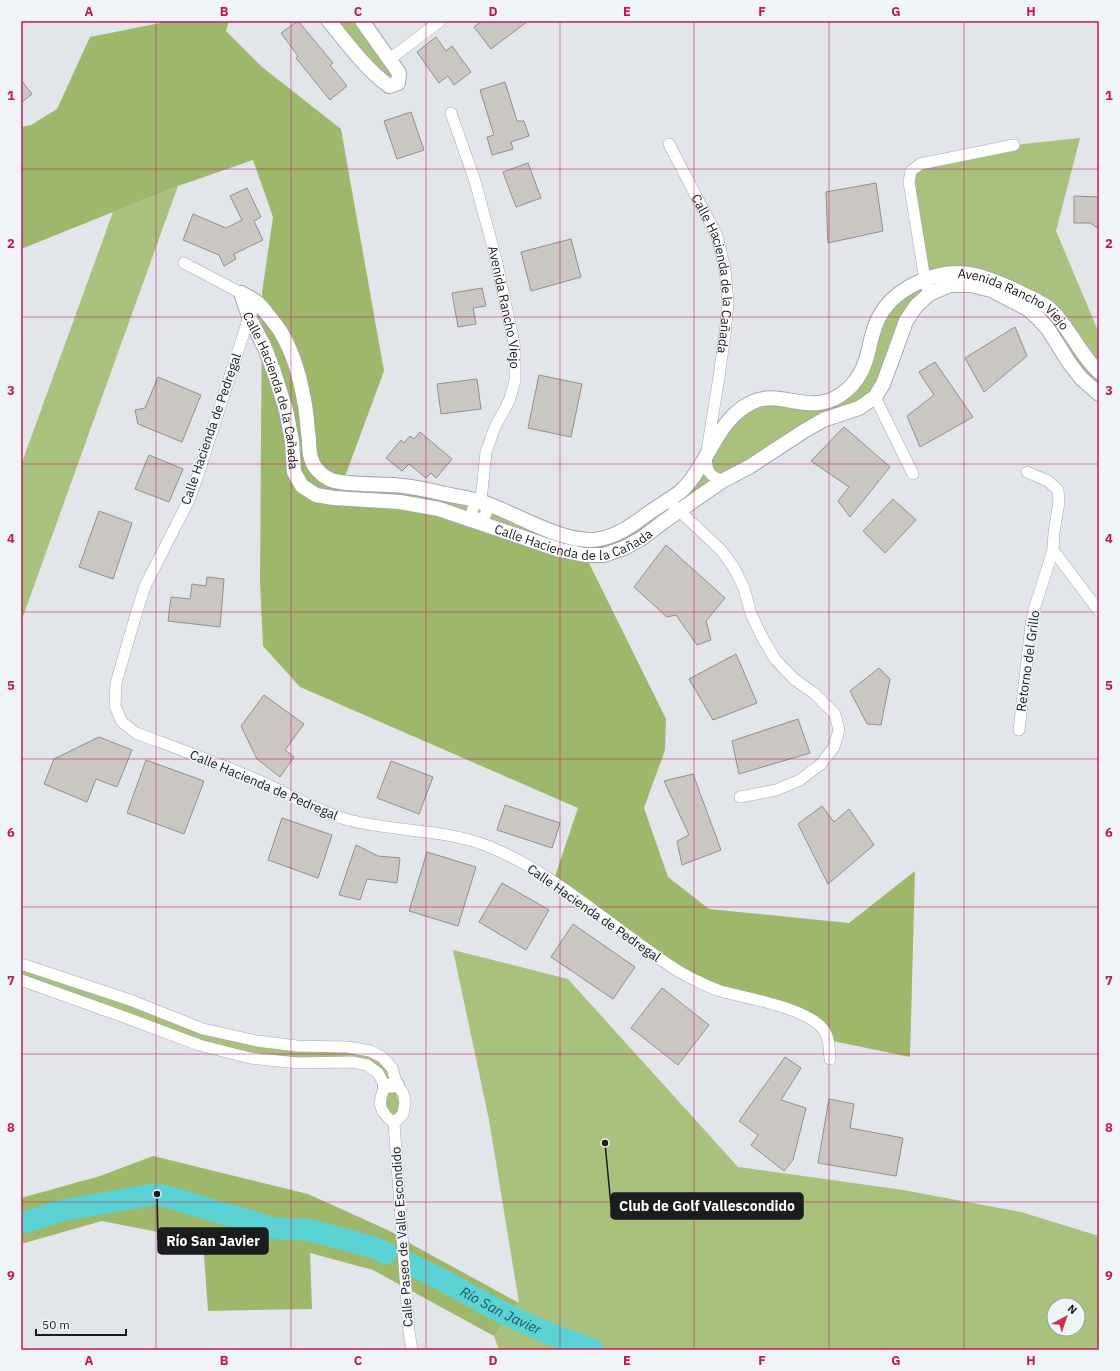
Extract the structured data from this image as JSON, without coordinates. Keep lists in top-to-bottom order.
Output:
{
  "streets": {
    "street": [
      "Calle Hacienda de la Cañada",
      "Avenida Rancho Viejo",
      "Calle Hacienda de Pedregal",
      "Retorno del Grillo",
      "Calle Paseo de Valle Escondido"
    ]
  },
  "crossings": [
    ["Calle Hacienda de la Cañada", "Avenida Rancho Viejo"],
    ["Calle Hacienda de la Cañada", "Calle Hacienda de Pedregal"]
  ],
  "water": ["Río San Javier"],
  "places": ["Club de Golf Vallescondido", "Río San Javier"],
  "scale_bar": "50 m",
  "north": "top right",
  "grid": {
    "columns": [
      "A",
      "B",
      "C",
      "D",
      "E",
      "F",
      "G",
      "H"
    ],
    "rows": [
      "1",
      "2",
      "3",
      "4",
      "5",
      "6",
      "7",
      "8",
      "9"
    ]
  }
}
